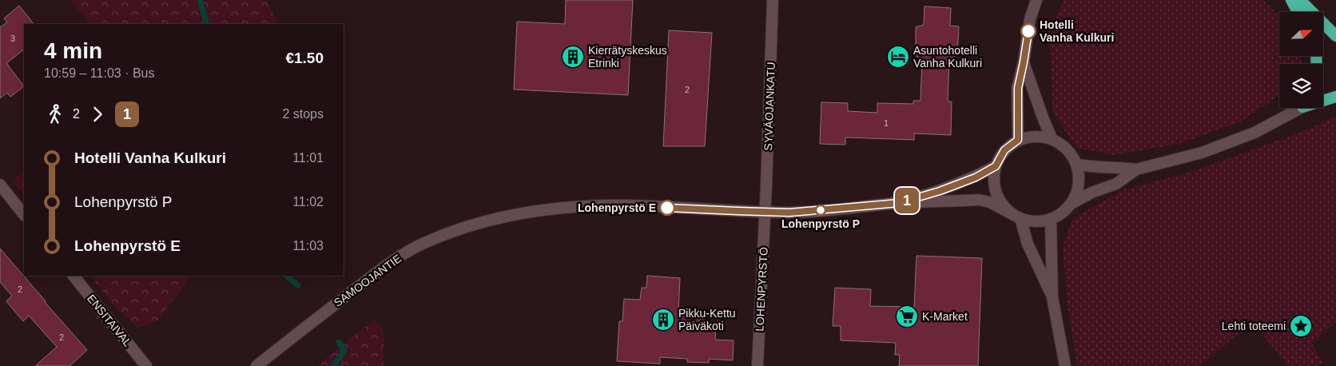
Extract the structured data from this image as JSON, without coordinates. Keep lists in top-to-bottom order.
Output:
{
  "streets": {
    "street": [
      "SYVÄOJANKATU",
      "SAMOOJANTIE",
      "LOHENPYRSTÖ",
      "ENSITAIVAL"
    ]
  },
  "crossings": [
    ["SYVÄOJANKATU", "SAMOOJANTIE"],
    ["SYVÄOJANKATU", "LOHENPYRSTÖ"],
    ["SAMOOJANTIE", "LOHENPYRSTÖ"]
  ],
  "places": {
    "other": ["Hotelli Vanha Kulkuri", "Lohenpyrstö E", "Lohenpyrstö P"],
    "building": ["Kierrätyskeskus Etrinki", "Pikku-Kettu Päiväkoti"],
    "hotel": ["Asuntohotelli Vanha Kulkuri"],
    "supermarket": ["K-Market"],
    "place": ["Lehti toteemi"]
  },
  "lines": ["bus line 1"],
  "house_numbers": [
    "3",
    "2",
    "1",
    "2",
    "2"
  ],
  "north": "top right",
  "page": {
    "on_map": "1",
    "heading": ["4 min", "10:59 – 11:03 · Bus", "€1.50"],
    "legs": ["2", "1", "2 stops"],
    "list": [
      {
        "name": "Hotelli Vanha Kulkuri",
        "value": "11:01"
      },
      {
        "name": "Lohenpyrstö P",
        "value": "11:02"
      },
      {
        "name": "Lohenpyrstö E",
        "value": "11:03"
      }
    ]
  }
}
